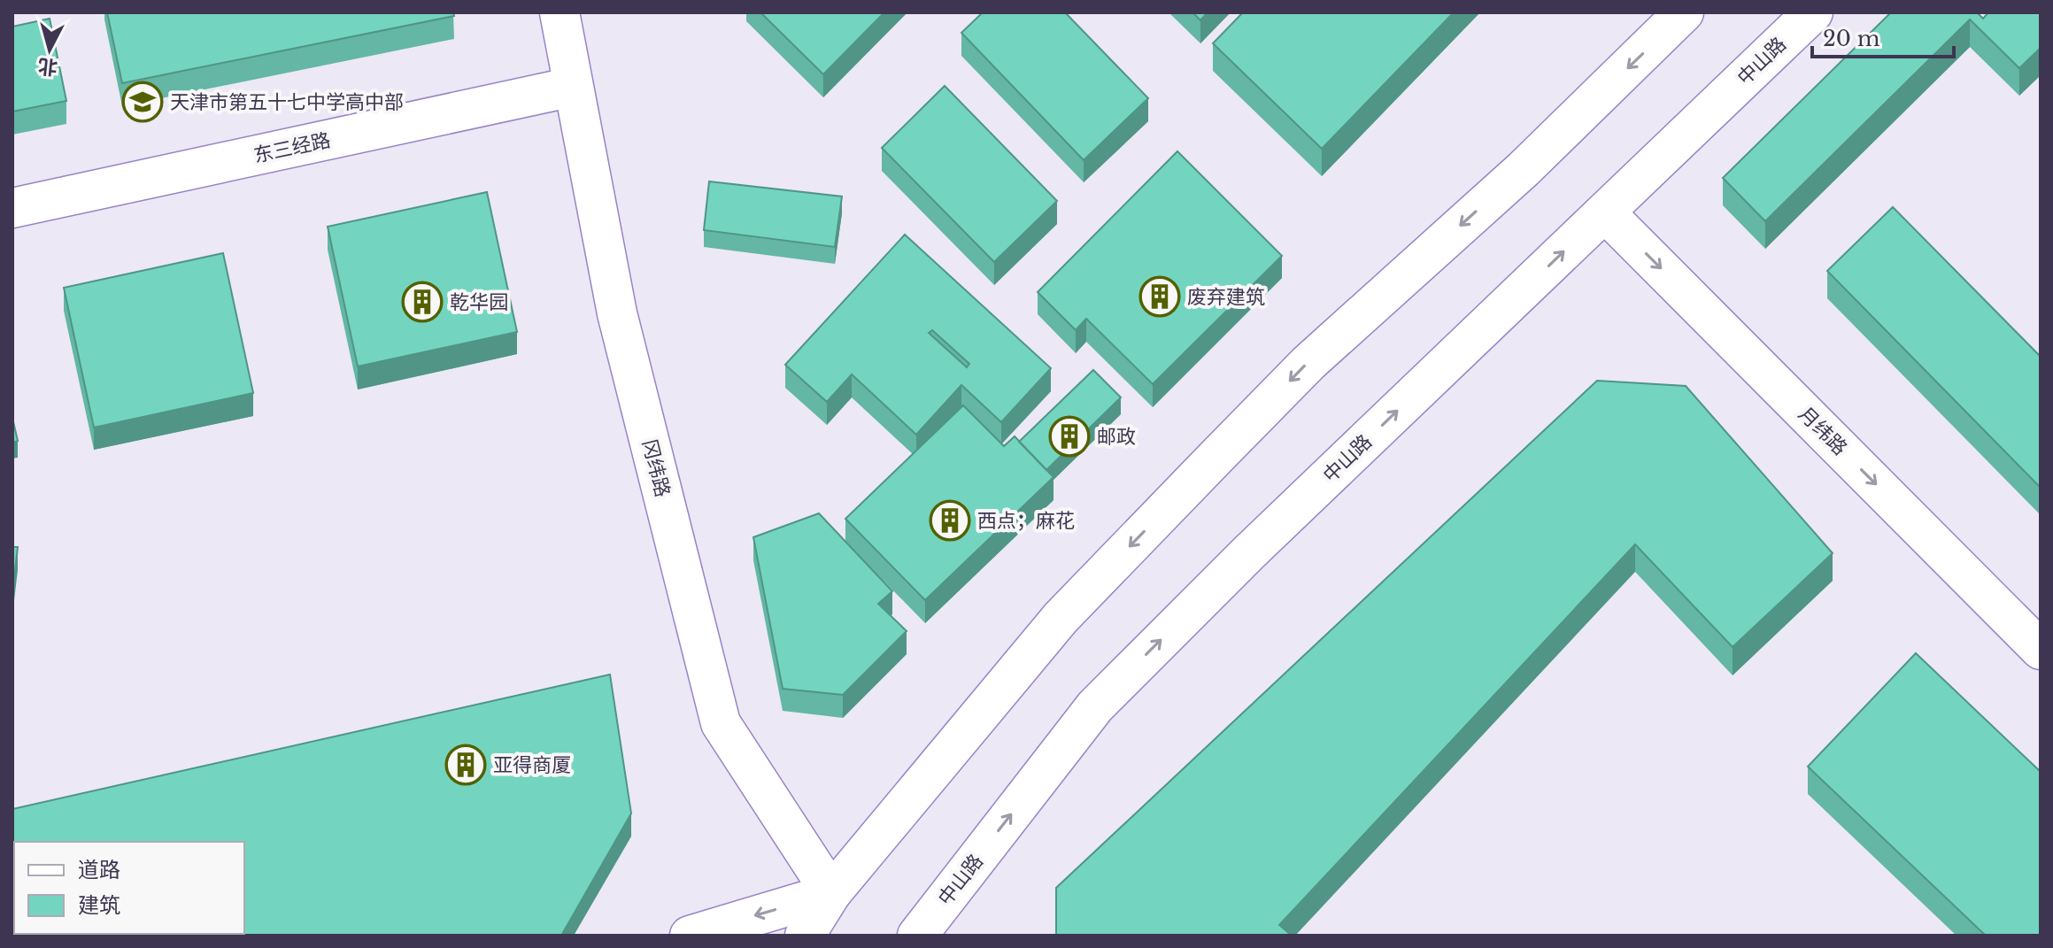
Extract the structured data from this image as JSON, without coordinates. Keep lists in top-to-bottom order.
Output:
{
  "streets": {
    "main road": [
      "中山路",
      "东三经路",
      "月纬路",
      "冈纬路"
    ]
  },
  "crossings": [
    ["中山路", "月纬路"],
    ["东三经路", "冈纬路"]
  ],
  "one_way": ["月纬路"],
  "places": {
    "school or university": ["天津市第五十七中学高中部"],
    "building": [
      "废弃建筑",
      "乾华园",
      "邮政",
      "西点；麻花",
      "亚得商厦"
    ]
  },
  "legend": ["道路", "建筑"],
  "scale_bar": "20 m",
  "north": "bottom"
}
